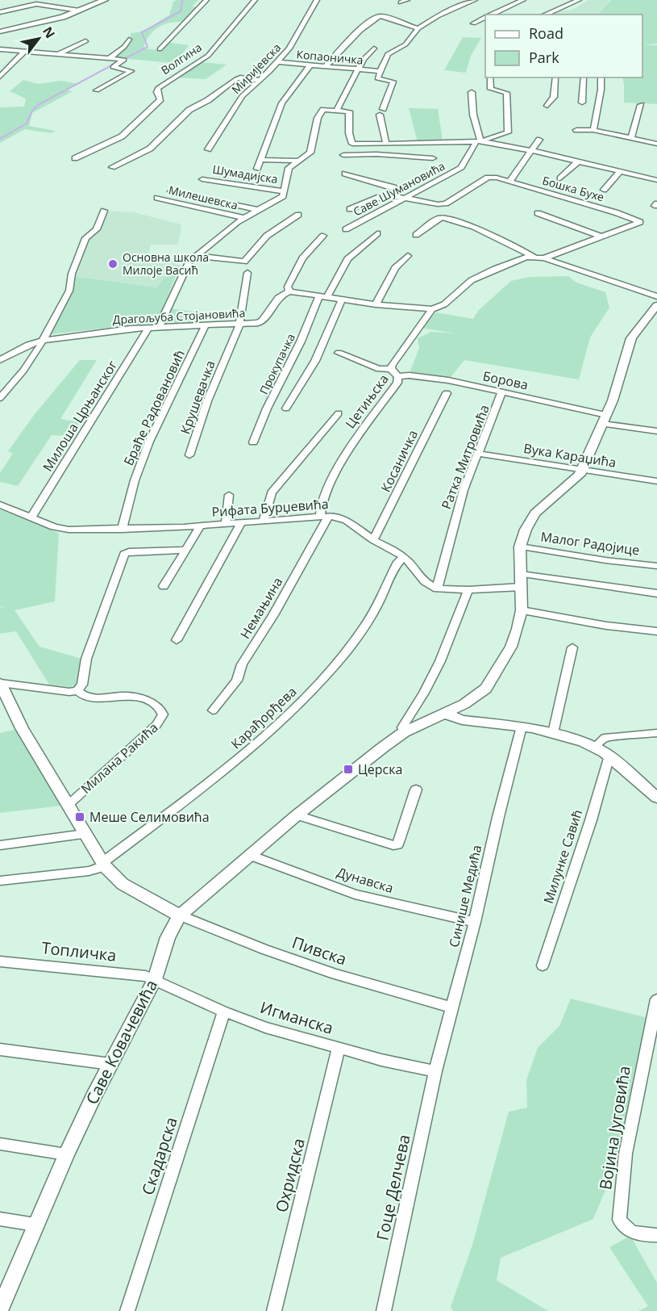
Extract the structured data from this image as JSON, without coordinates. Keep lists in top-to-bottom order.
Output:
{
  "streets": {
    "street": [
      "Копаоничка",
      "Волгина",
      "Миријевска",
      "Шумадијска",
      "Саве Шумановића",
      "Бошка Бухе",
      "Милешевска",
      "Драгољуба Стојановића",
      "Прокупачка",
      "Борова",
      "Крушевачка",
      "Цетињска",
      "Браће Радовановић",
      "Милоша Црњанског",
      "Вука Караџића",
      "Ратка Митровића",
      "Косаничка",
      "Рифата Бурџевића",
      "Малог Радојице",
      "Немањина",
      "Карађорђева",
      "Милана Ракића",
      "Милунке Савић",
      "Дунавска",
      "Синише Медића",
      "Пивска",
      "Топличка",
      "Игманска",
      "Саве Ковачевића",
      "Војина Југовића",
      "Скадарска",
      "Охридска",
      "Гоце Делчева"
    ]
  },
  "crossings": [
    ["Копаоничка", "Миријевска"],
    ["Саве Шумановића", "Бошка Бухе"],
    ["Драгољуба Стојановића", "Крушевачка"],
    ["Драгољуба Стојановића", "Браће Радовановић"],
    ["Драгољуба Стојановића", "Милоша Црњанског"],
    ["Борова", "Цетињска"],
    ["Борова", "Ратка Митровића"],
    ["Борова", "Саве Ковачевића"],
    ["Цетињска", "Рифата Бурџевића"],
    ["Цетињска", "Немањина"],
    ["Браће Радовановић", "Рифата Бурџевића"],
    ["Милоша Црњанског", "Рифата Бурџевића"],
    ["Вука Караџића", "Ратка Митровића"],
    ["Вука Караџића", "Саве Ковачевића"],
    ["Ратка Митровића", "Рифата Бурџевића"],
    ["Косаничка", "Рифата Бурџевића"],
    ["Рифата Бурџевића", "Немањина"],
    ["Рифата Бурџевића", "Карађорђева"],
    ["Малог Радојице", "Саве Ковачевића"],
    ["Карађорђева", "Милана Ракића"],
    ["Милана Ракића", "Пивска"],
    ["Милана Ракића", "Саве Ковачевића"],
    ["Дунавска", "Синише Медића"],
    ["Дунавска", "Саве Ковачевића"],
    ["Синише Медића", "Пивска"],
    ["Синише Медића", "Игманска"],
    ["Синише Медића", "Гоце Делчева"],
    ["Пивска", "Саве Ковачевића"],
    ["Топличка", "Игманска"],
    ["Топличка", "Саве Ковачевића"],
    ["Игманска", "Саве Ковачевића"],
    ["Игманска", "Скадарска"],
    ["Игманска", "Охридска"],
    ["Игманска", "Гоце Делчева"]
  ],
  "places": {
    "other": ["Основна школа Милоје Васић"],
    "transit": ["Церска", "Меше Селимовића"]
  },
  "legend": ["Road", "Park"],
  "north": "top right"
}
